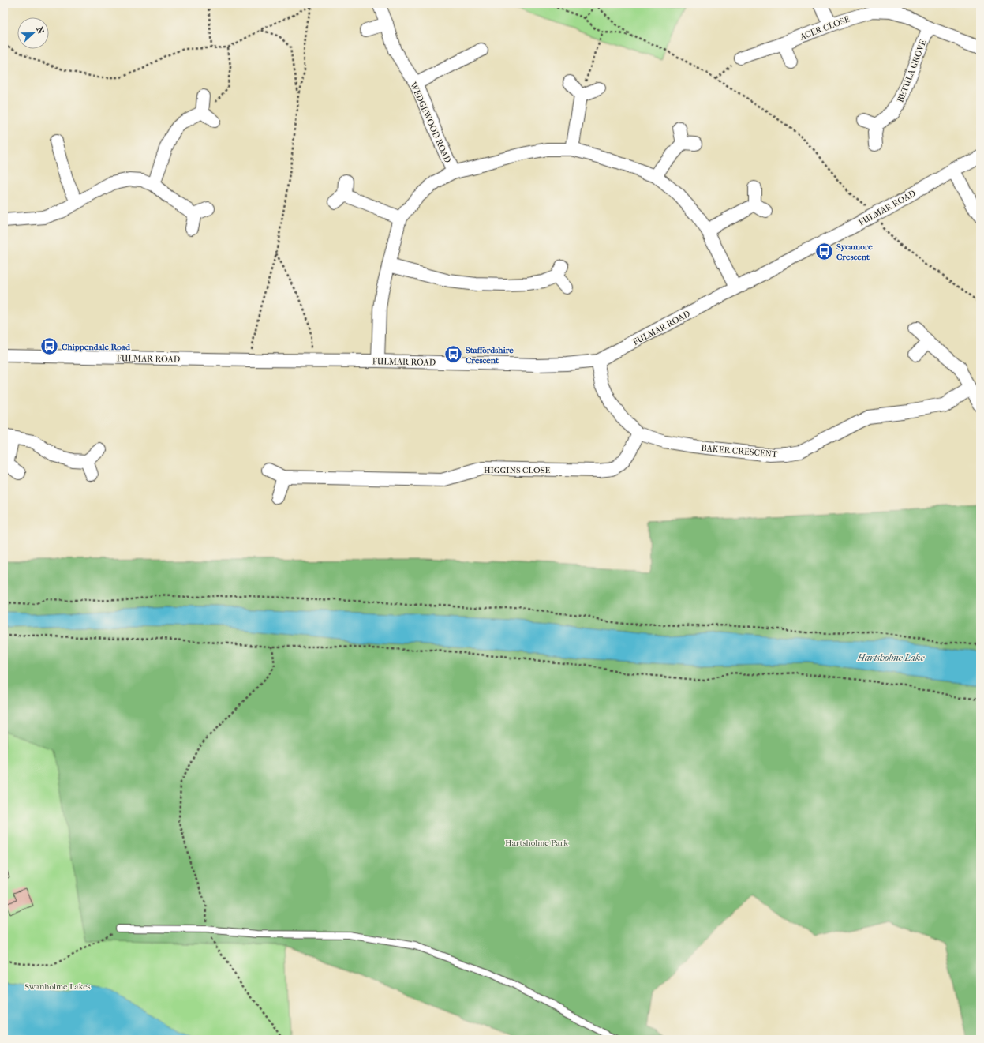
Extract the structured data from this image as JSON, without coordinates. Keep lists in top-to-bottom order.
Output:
{
  "streets": {
    "street": [
      "ACER CLOSE",
      "BETULA GROVE",
      "WEDGEWOOD ROAD",
      "FULMAR ROAD",
      "BAKER CRESCENT",
      "HIGGINS CLOSE"
    ]
  },
  "crossings": [
    ["ACER CLOSE", "BETULA GROVE"],
    ["FULMAR ROAD", "BAKER CRESCENT"],
    ["BAKER CRESCENT", "HIGGINS CLOSE"]
  ],
  "water": ["Hartsholme Lake"],
  "parks": ["Hartsholme Park", "Swanholme Lakes"],
  "places": {
    "bus stop": ["Sycamore Crescent", "Chippendale Road", "Staffordshire Crescent"]
  },
  "north": "right"
}
